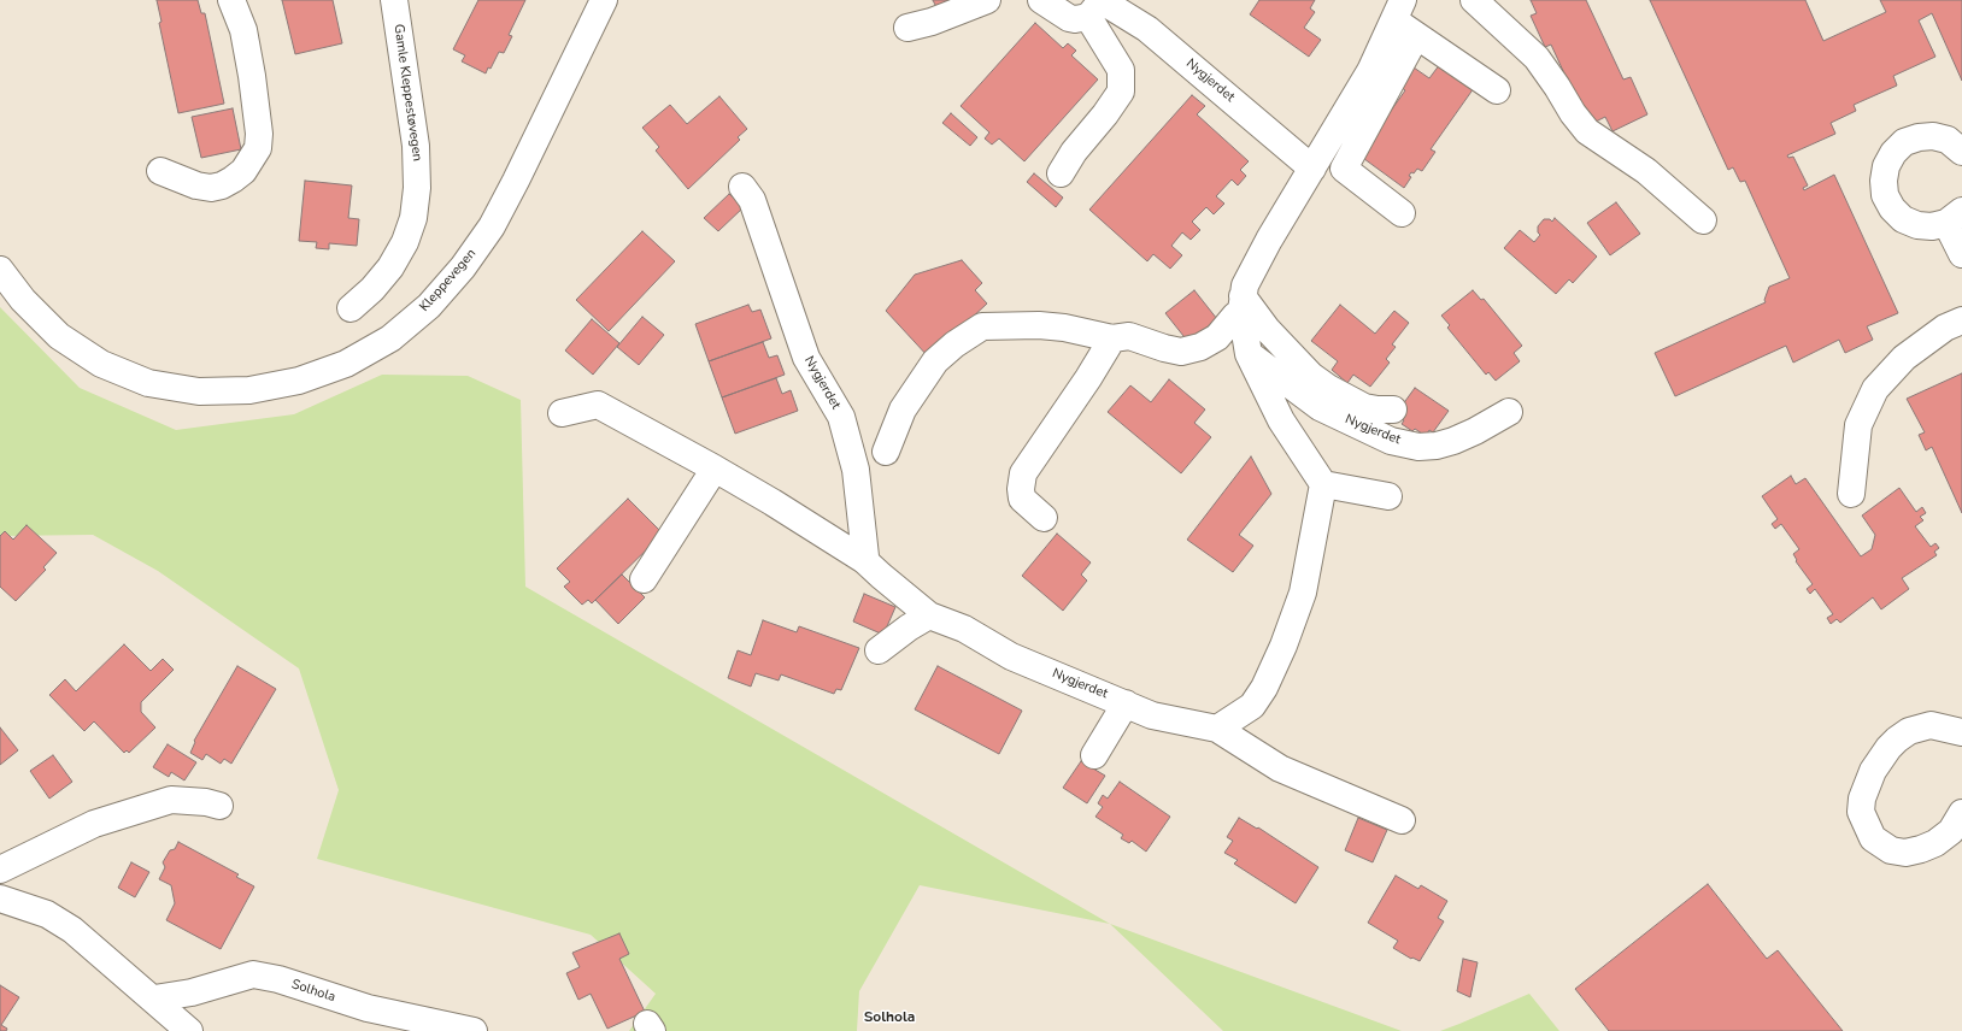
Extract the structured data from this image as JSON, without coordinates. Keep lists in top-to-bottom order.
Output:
{
  "streets": {
    "street": [
      "Nygjerdet",
      "Gamle Kleppestøvegen",
      "Kleppevegen",
      "Solhola"
    ]
  },
  "districts": ["Solhola"]
}
